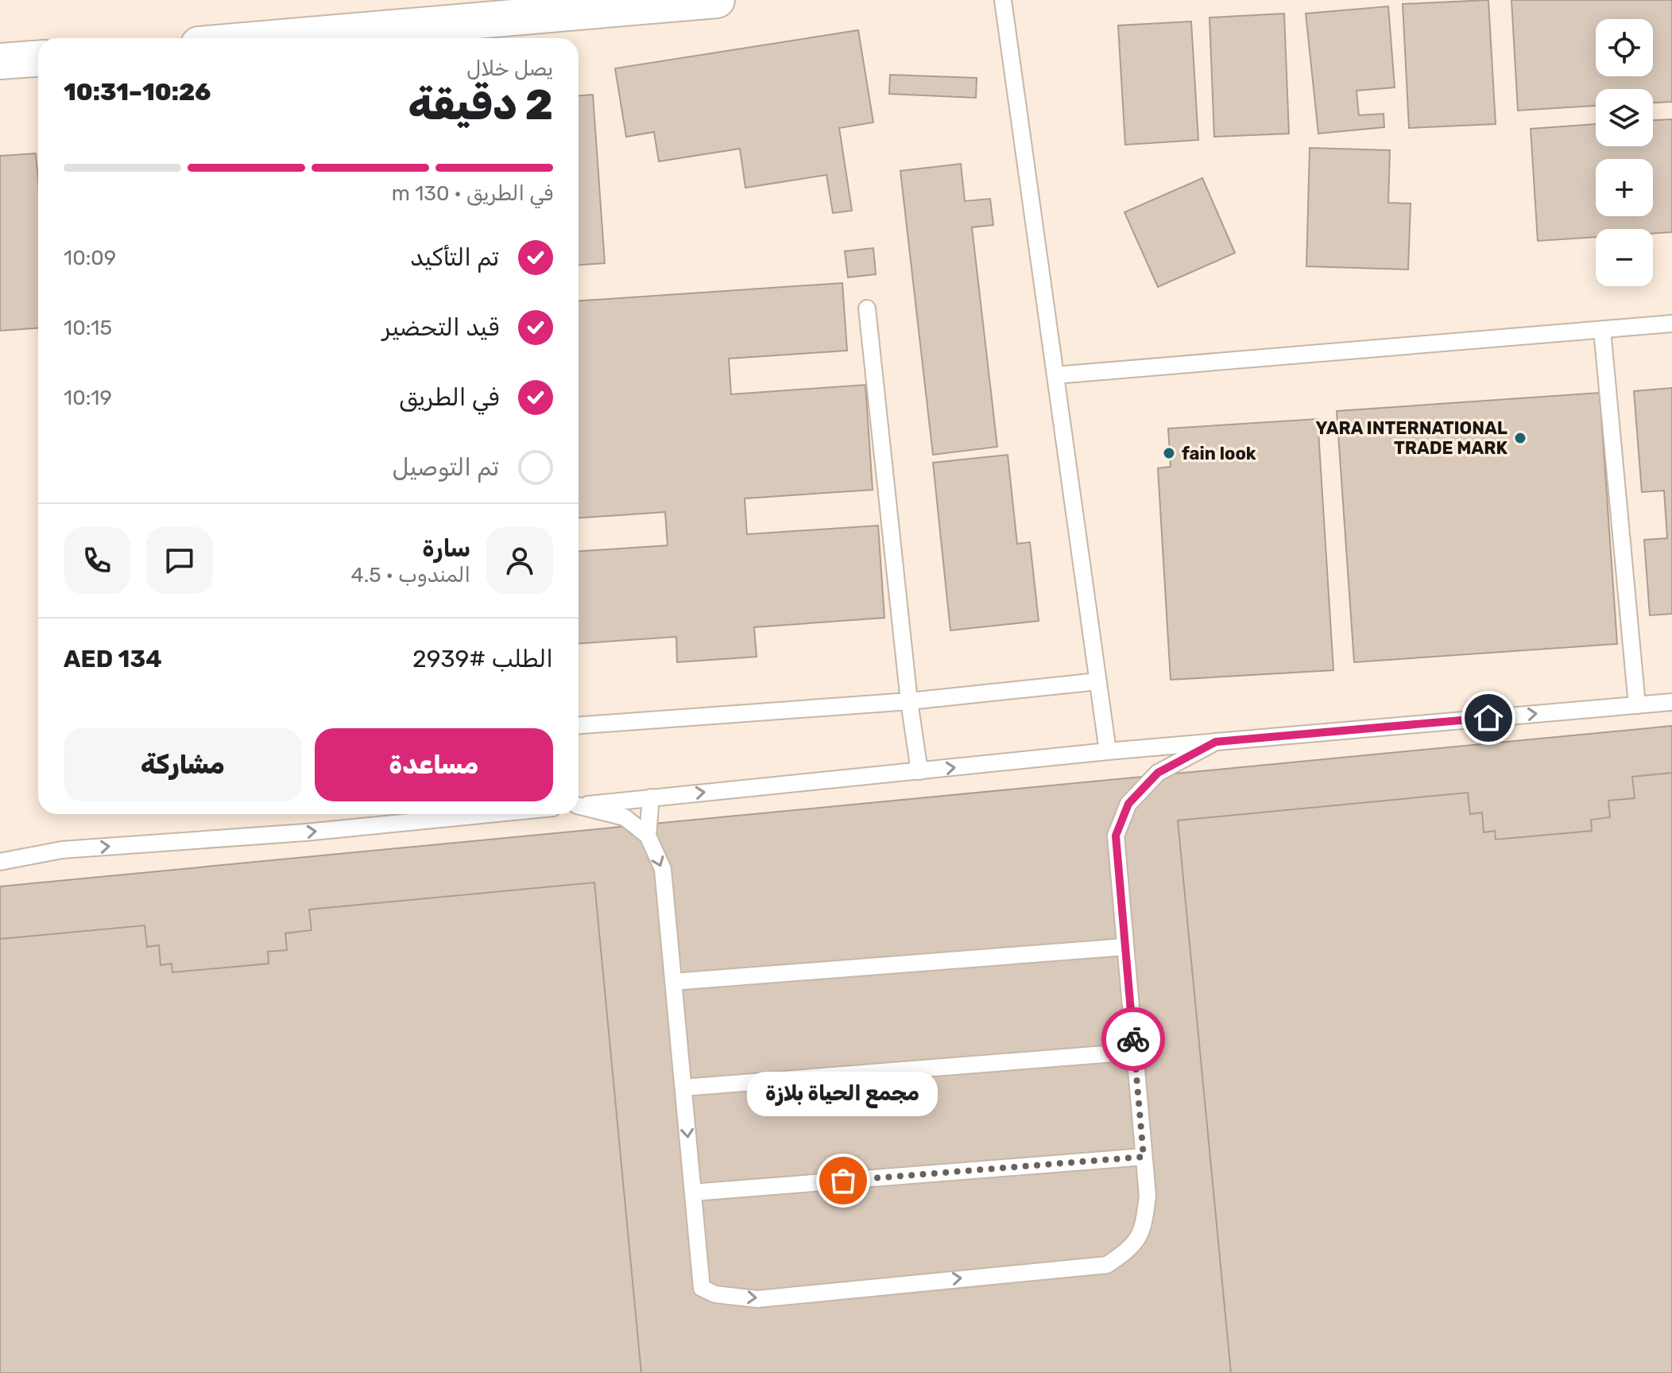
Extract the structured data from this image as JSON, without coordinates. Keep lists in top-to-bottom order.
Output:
{
  "places": ["YARA INTERNATIONAL TRADE MARK", "fain look", "مجمع الحياة بلازة"],
  "page": {
    "map_buttons": ["+", "−"],
    "heading": ["2 دقيقة", "يصل خلال", "10:26–10:31"],
    "panel": [
      "سارة",
      "المندوب · 4.5",
      "الطلب #2939",
      "AED 134"
    ],
    "bar": "في الطريق · 130 m",
    "list": [
      ["تم التأكيد", "10:09"],
      ["قيد التحضير", "10:15"],
      ["في الطريق", "10:19"],
      "تم التوصيل"
    ],
    "buttons": ["مساعدة", "مشاركة"],
    "bubble": "مجمع الحياة بلازة"
  }
}
